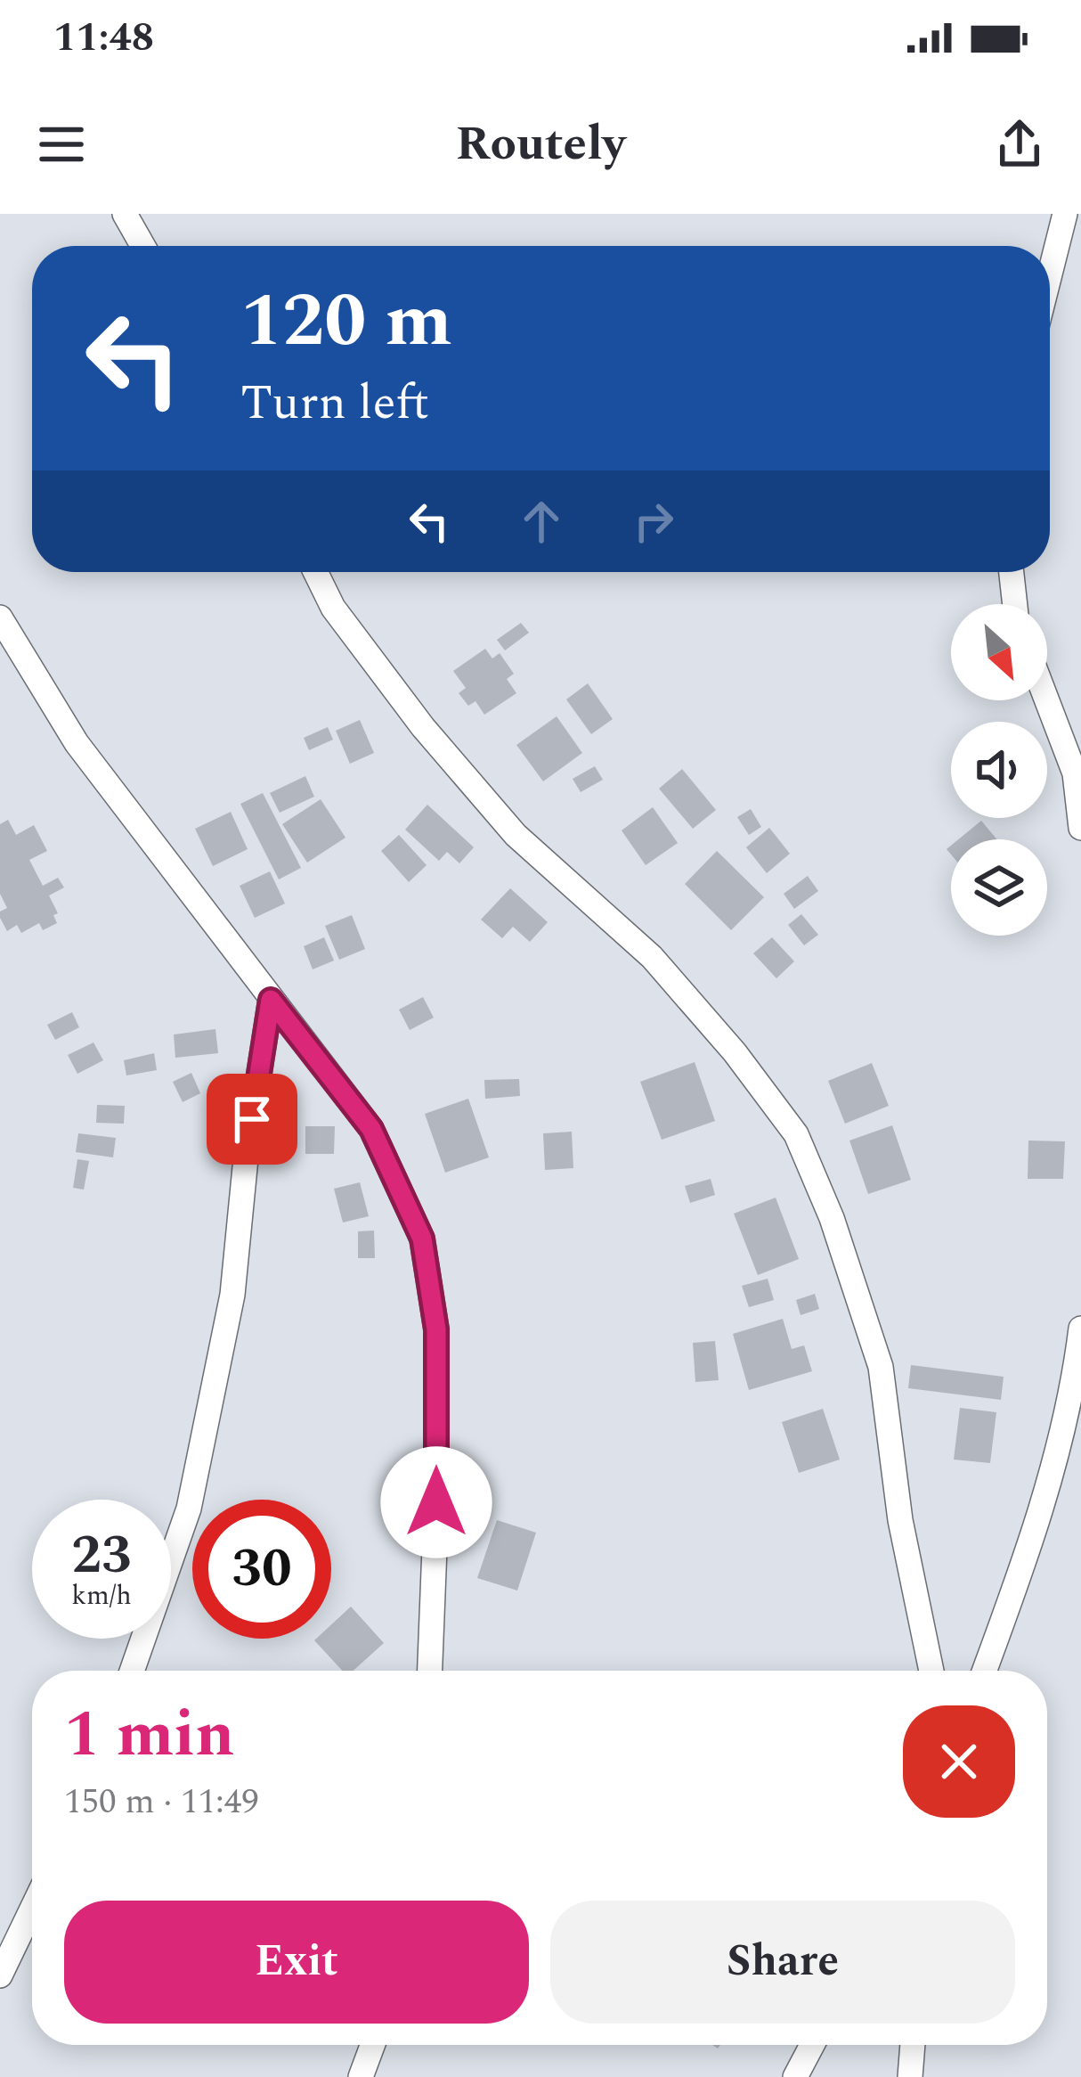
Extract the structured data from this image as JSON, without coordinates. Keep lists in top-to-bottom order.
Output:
{
  "north": "bottom right",
  "page": {
    "status": "11:48",
    "header": "Routely",
    "turn": ["120 m", "Turn left"],
    "speed": "23 km/h",
    "limit": "30",
    "heading": ["1 min", "150 m · 11:49"],
    "buttons": ["Exit", "Share"]
  }
}
